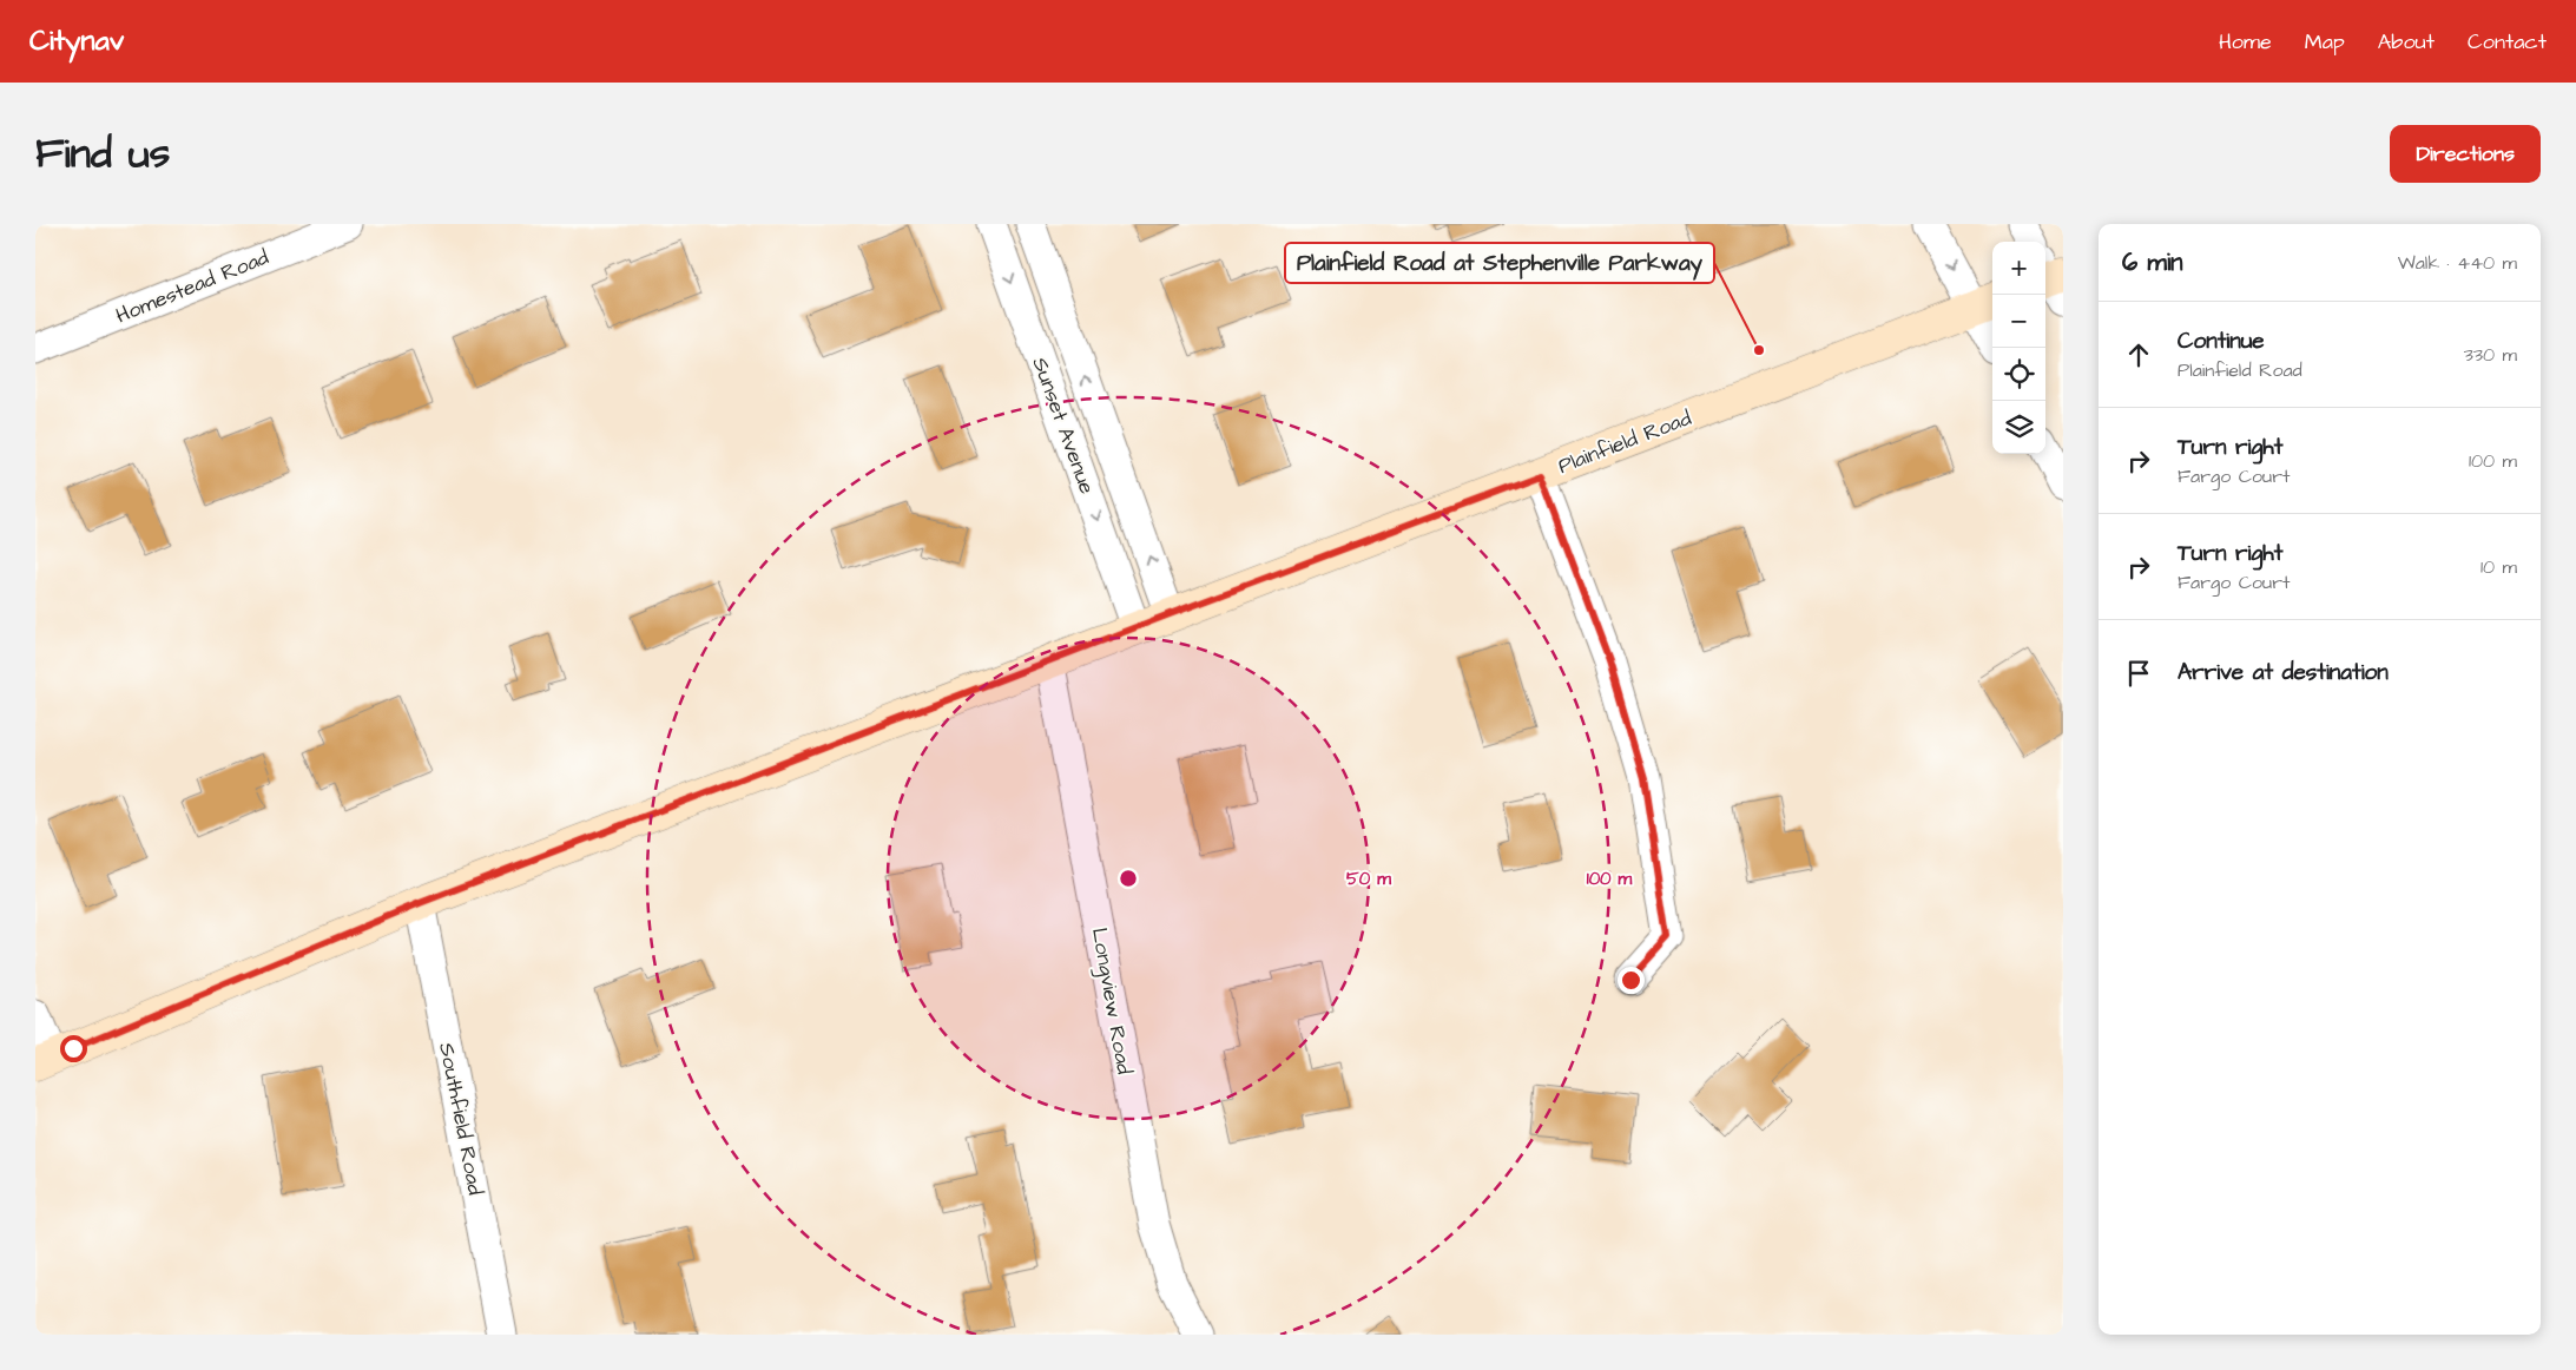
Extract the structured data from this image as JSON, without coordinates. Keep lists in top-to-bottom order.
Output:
{
  "streets": {
    "street": [
      "Homestead Road",
      "Sunset Avenue",
      "Plainfield Road",
      "Longview Road",
      "Southfield Road"
    ]
  },
  "crossings": [
    ["Sunset Avenue", "Plainfield Road"],
    ["Plainfield Road", "Longview Road"],
    ["Plainfield Road", "Southfield Road"]
  ],
  "places": ["Plainfield Road at Stephenville Parkway"],
  "page": {
    "header": "Citynav",
    "nav": [
      "Home",
      "Map",
      "About",
      "Contact"
    ],
    "title": "Find us",
    "buttons": "Directions",
    "heading": ["6 min", "Walk · 440 m"],
    "map_buttons": ["+", "−"],
    "list": [
      ["Continue", "Plainfield Road", "330 m"],
      ["Turn right", "Fargo Court", "100 m"],
      ["Turn right", "Fargo Court", "10 m"],
      "Arrive at destination"
    ]
  },
  "rings": ["50 m", "100 m"]
}
